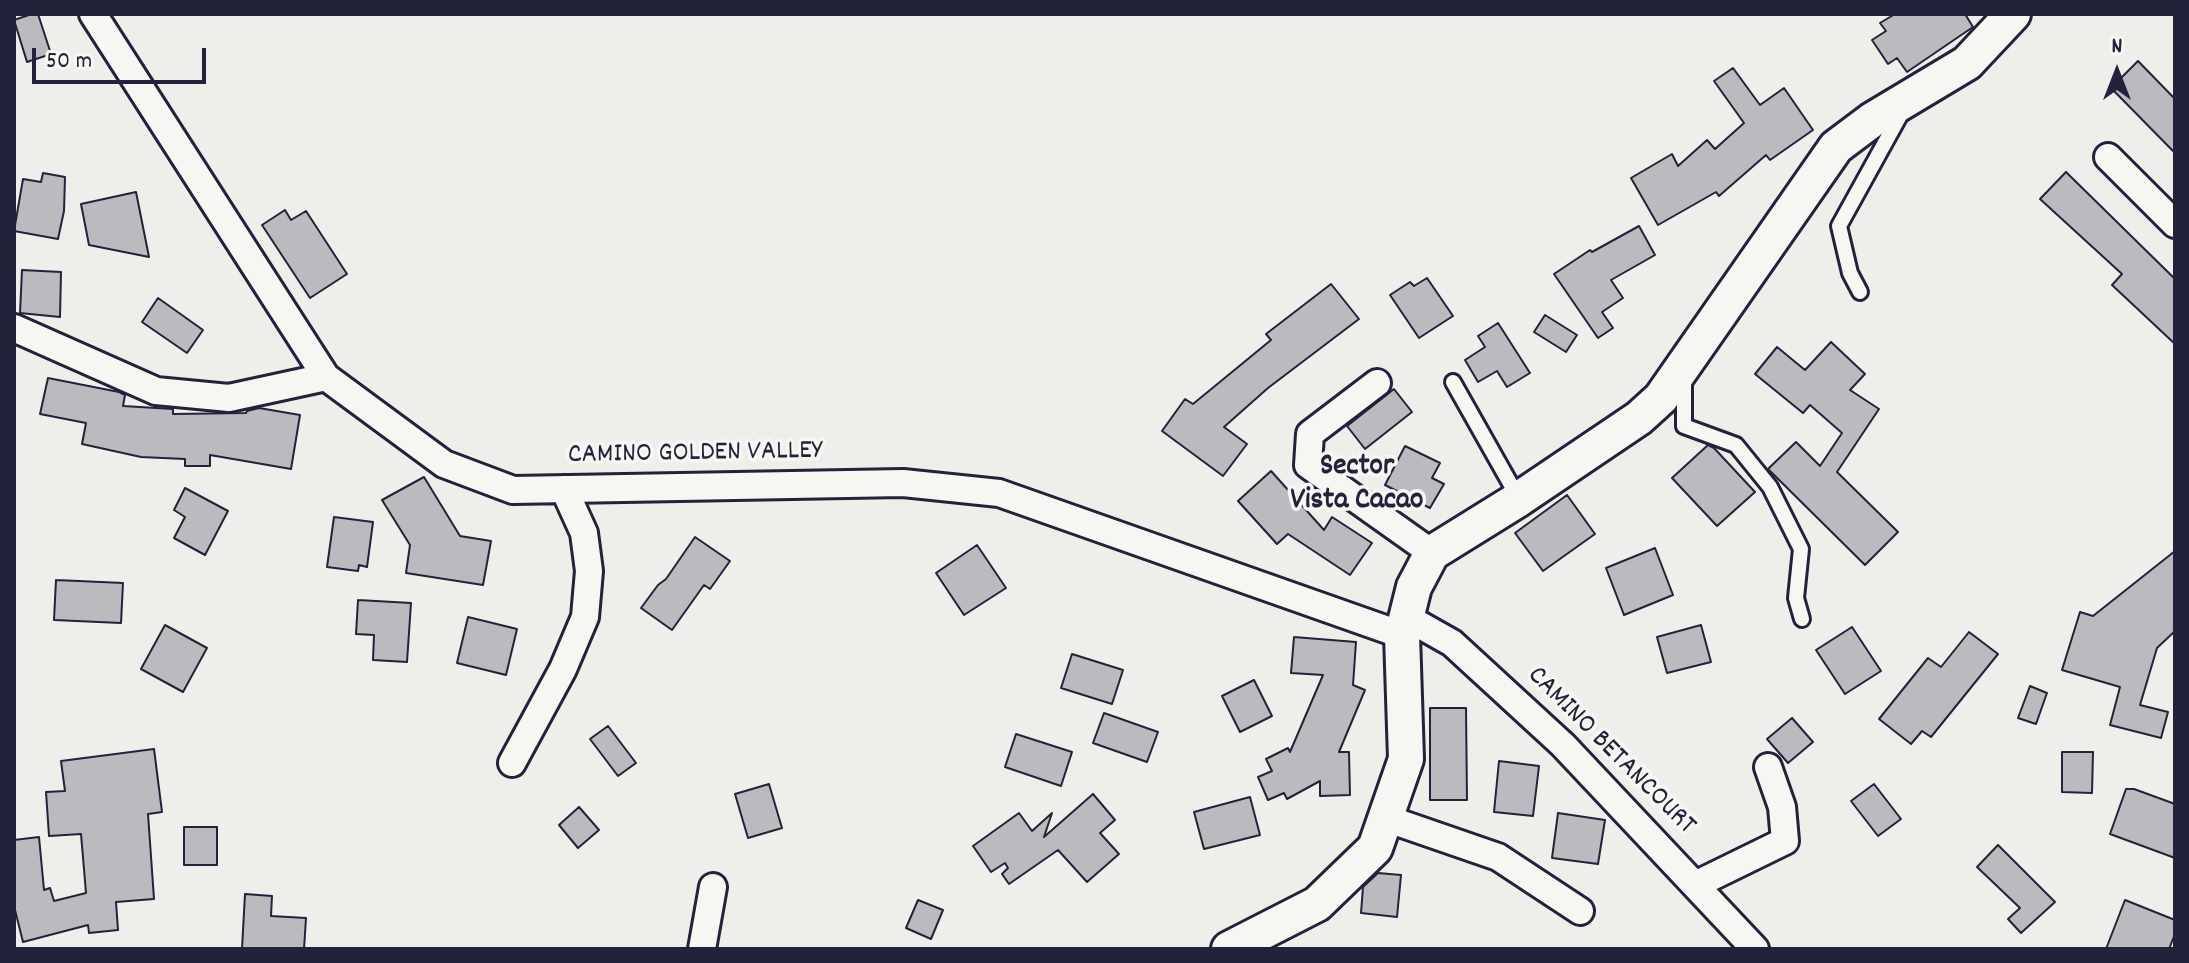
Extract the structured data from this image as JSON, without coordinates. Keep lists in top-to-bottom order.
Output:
{
  "streets": {
    "street": ["CAMINO GOLDEN VALLEY", "CAMINO BETANCOURT"]
  },
  "crossings": [
    ["CAMINO GOLDEN VALLEY", "CAMINO BETANCOURT"]
  ],
  "districts": ["Sector Vista Cacao"],
  "scale_bar": "50 m",
  "north": "top"
}
